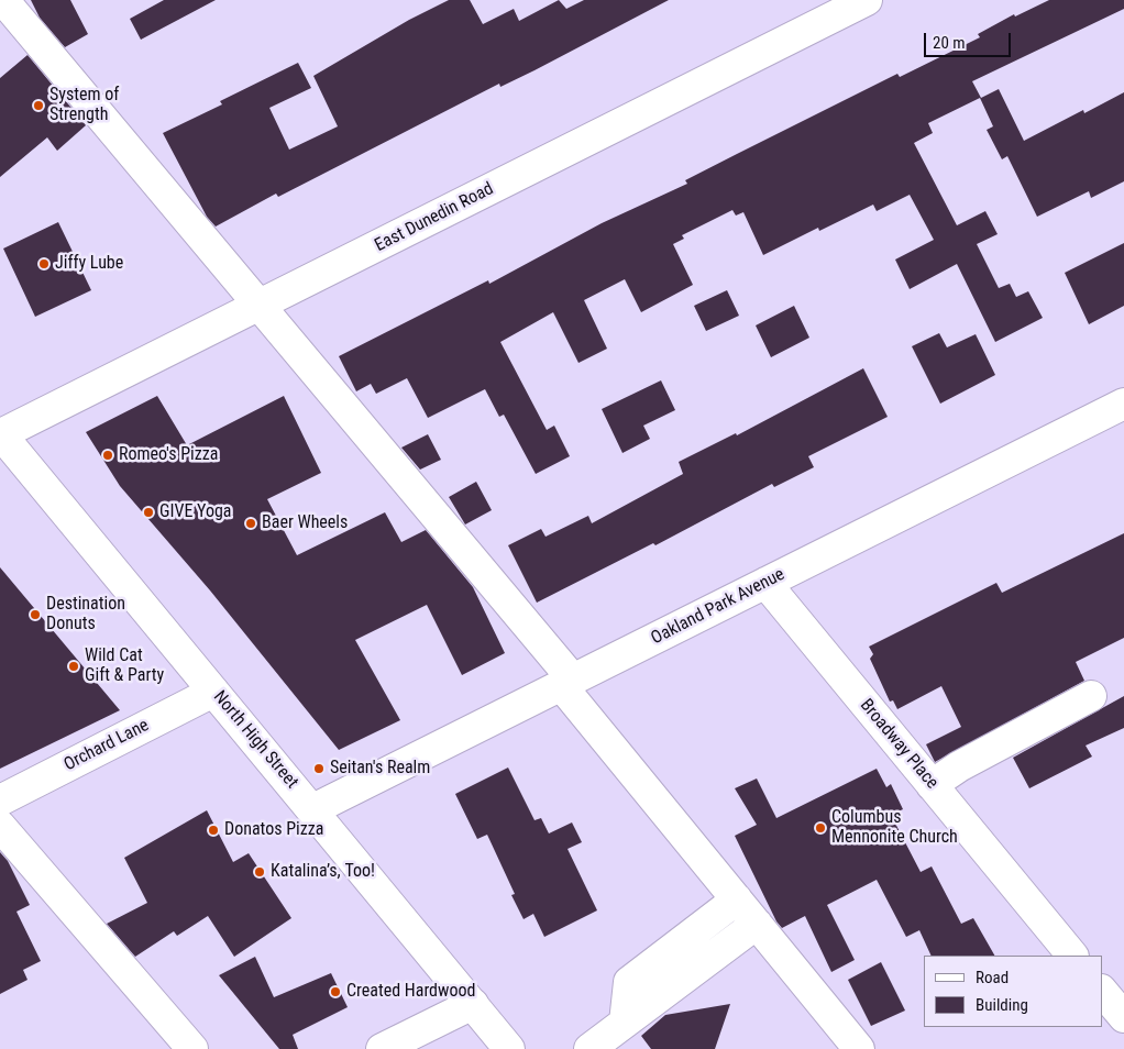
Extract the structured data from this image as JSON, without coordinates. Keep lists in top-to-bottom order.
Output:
{
  "streets": {
    "street": [
      "East Dunedin Road",
      "Oakland Park Avenue",
      "North High Street",
      "Broadway Place",
      "Orchard Lane"
    ]
  },
  "crossings": [
    ["East Dunedin Road", "North High Street"],
    ["Oakland Park Avenue", "North High Street"],
    ["Oakland Park Avenue", "Broadway Place"],
    ["North High Street", "Orchard Lane"]
  ],
  "places": [
    "System of Strength",
    "Jiffy Lube",
    "Romeo's Pizza",
    "GIVE Yoga",
    "Baer Wheels",
    "Destination Donuts",
    "Wild Cat Gift & Party",
    "Seitan's Realm",
    "Columbus Mennonite Church",
    "Donatos Pizza",
    "Katalina’s, Too!",
    "Created Hardwood"
  ],
  "legend": ["Road", "Building"],
  "scale_bar": "20 m"
}
